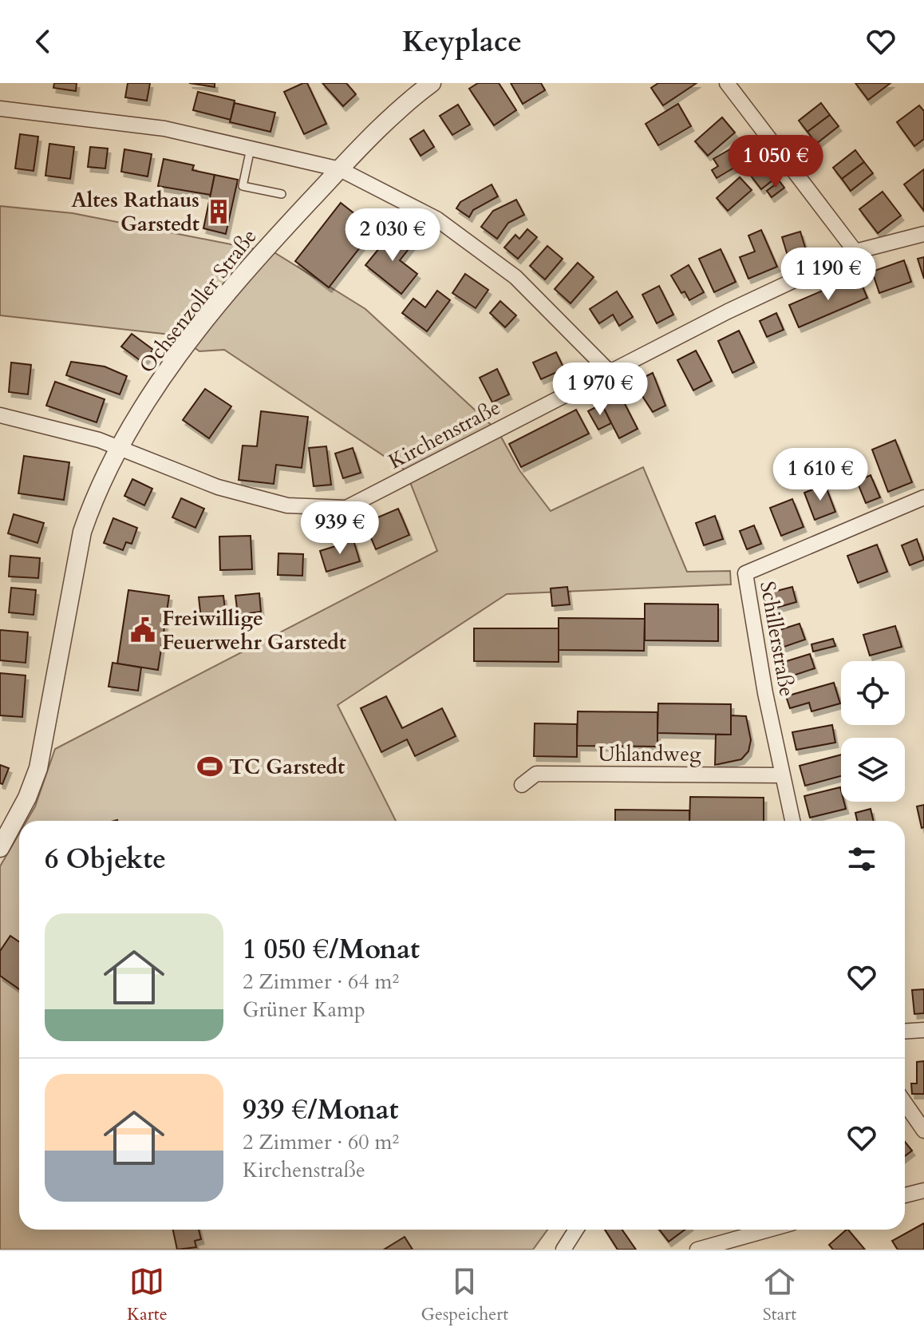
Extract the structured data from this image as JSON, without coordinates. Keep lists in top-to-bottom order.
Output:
{
  "streets": {
    "street": [
      "Ochsenzoller Straße",
      "Kirchenstraße",
      "Schillerstraße",
      "Uhlandweg"
    ]
  },
  "crossings": [
    ["Ochsenzoller Straße", "Kirchenstraße"],
    ["Schillerstraße", "Uhlandweg"]
  ],
  "places": {
    "building": ["Altes Rathaus Garstedt"],
    "public building": ["Freiwillige Feuerwehr Garstedt"],
    "sports": ["TC Garstedt"]
  },
  "page": {
    "header": "Keyplace",
    "price": [
      "1 050 €",
      "2 030 €",
      "1 190 €",
      "1 970 €",
      "1 610 €",
      "939 €"
    ],
    "heading": "6 Objekte",
    "list": [
      {
        "name": "1 050 €/Monat",
        "note": "2 Zimmer · 64 m² · Grüner Kamp"
      },
      {
        "name": "939 €/Monat",
        "note": "2 Zimmer · 60 m² · Kirchenstraße"
      }
    ],
    "tabs": ["Karte", "Gespeichert", "Start"]
  }
}
